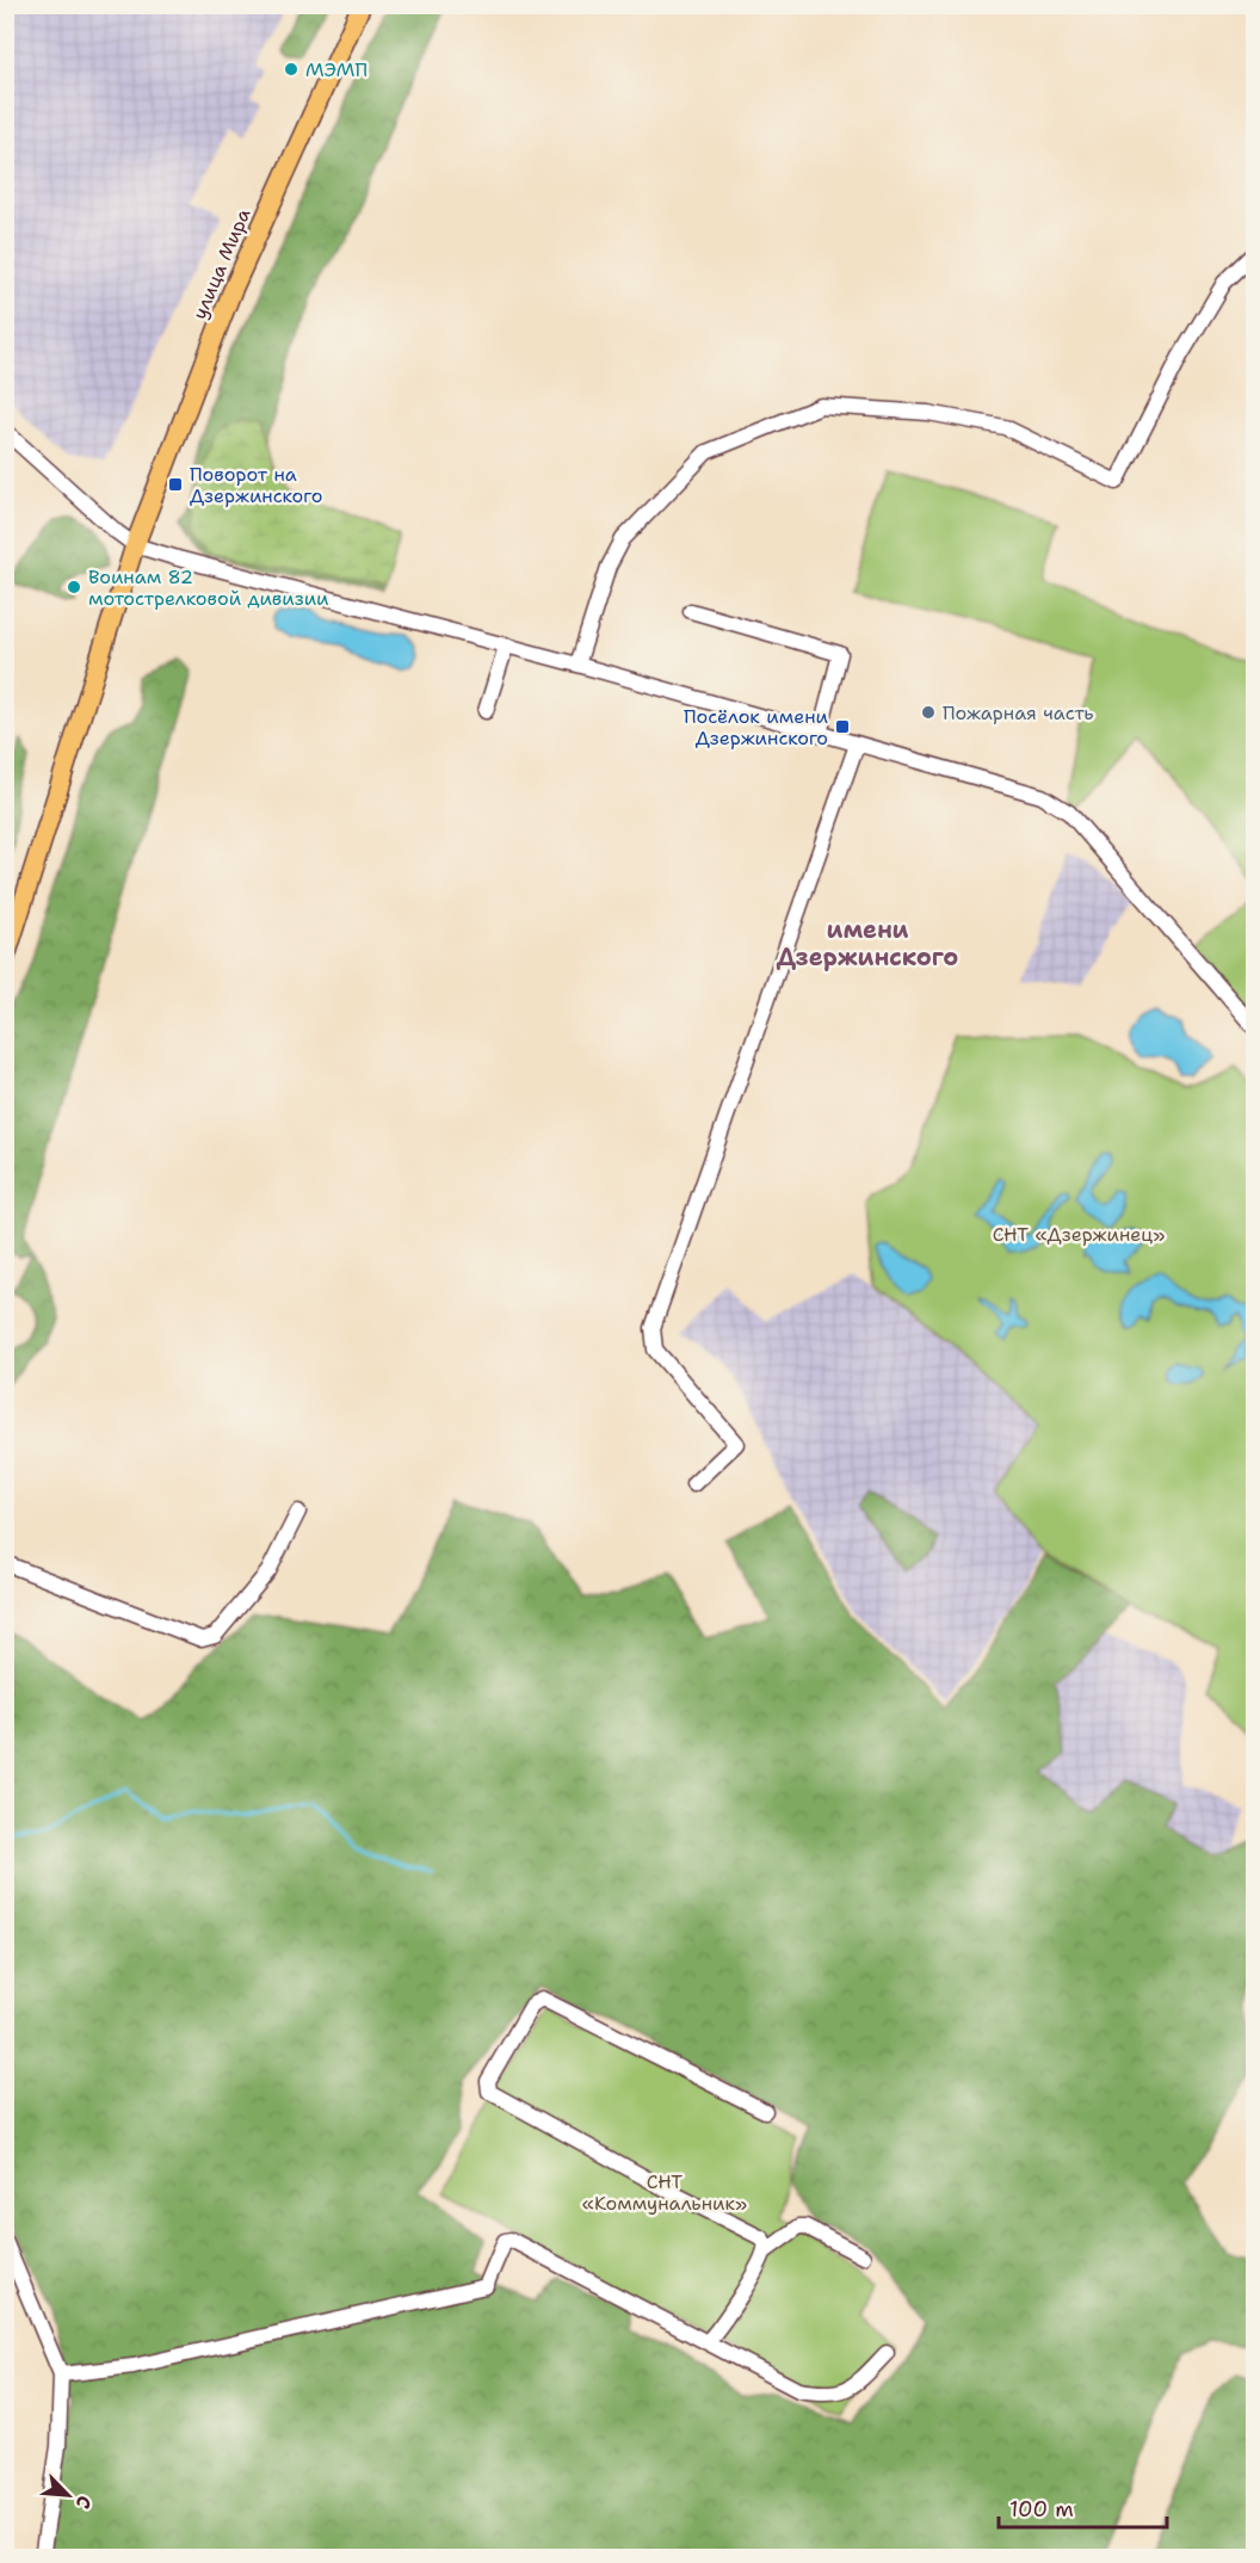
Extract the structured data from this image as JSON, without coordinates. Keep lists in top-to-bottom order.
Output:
{
  "streets": {
    "main road": ["улица Мира"]
  },
  "districts": ["имени Дзержинского"],
  "parks": ["СНТ «Дзержинец»", "СНТ «Коммунальник»"],
  "places": {
    "other": ["МЭМП", "Воинам 82 мотострелковой дивизии", "Пожарная часть"],
    "transit": ["Поворот на Дзержинского", "Посёлок имени Дзержинского"]
  },
  "scale_bar": "100 m",
  "north": "bottom right"
}
